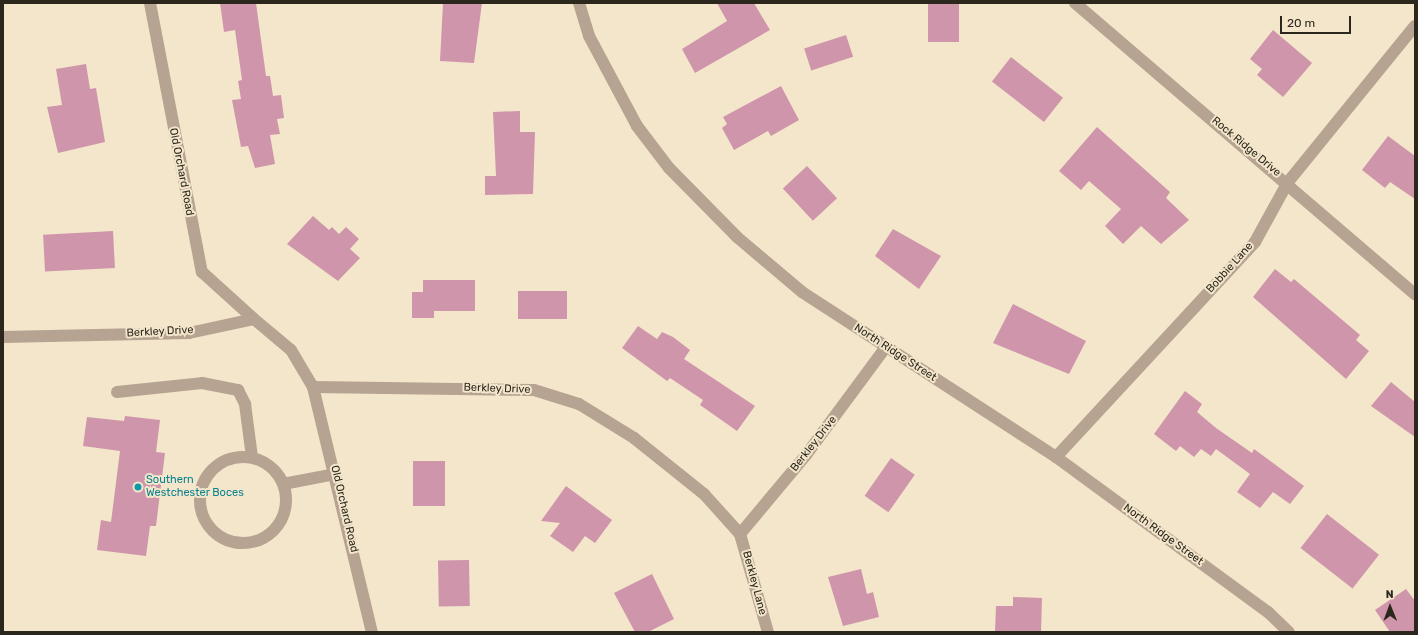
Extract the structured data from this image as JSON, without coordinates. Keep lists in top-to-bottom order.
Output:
{
  "streets": {
    "street": [
      "Rock Ridge Drive",
      "Old Orchard Road",
      "Bobbie Lane",
      "Berkley Drive",
      "North Ridge Street",
      "Berkley Lane"
    ]
  },
  "crossings": [
    ["Rock Ridge Drive", "Bobbie Lane"],
    ["Old Orchard Road", "Berkley Drive"],
    ["Bobbie Lane", "North Ridge Street"],
    ["Berkley Drive", "North Ridge Street"],
    ["Berkley Drive", "Berkley Lane"]
  ],
  "places": ["Southern Westchester Boces"],
  "scale_bar": "20 m",
  "north": "top"
}
